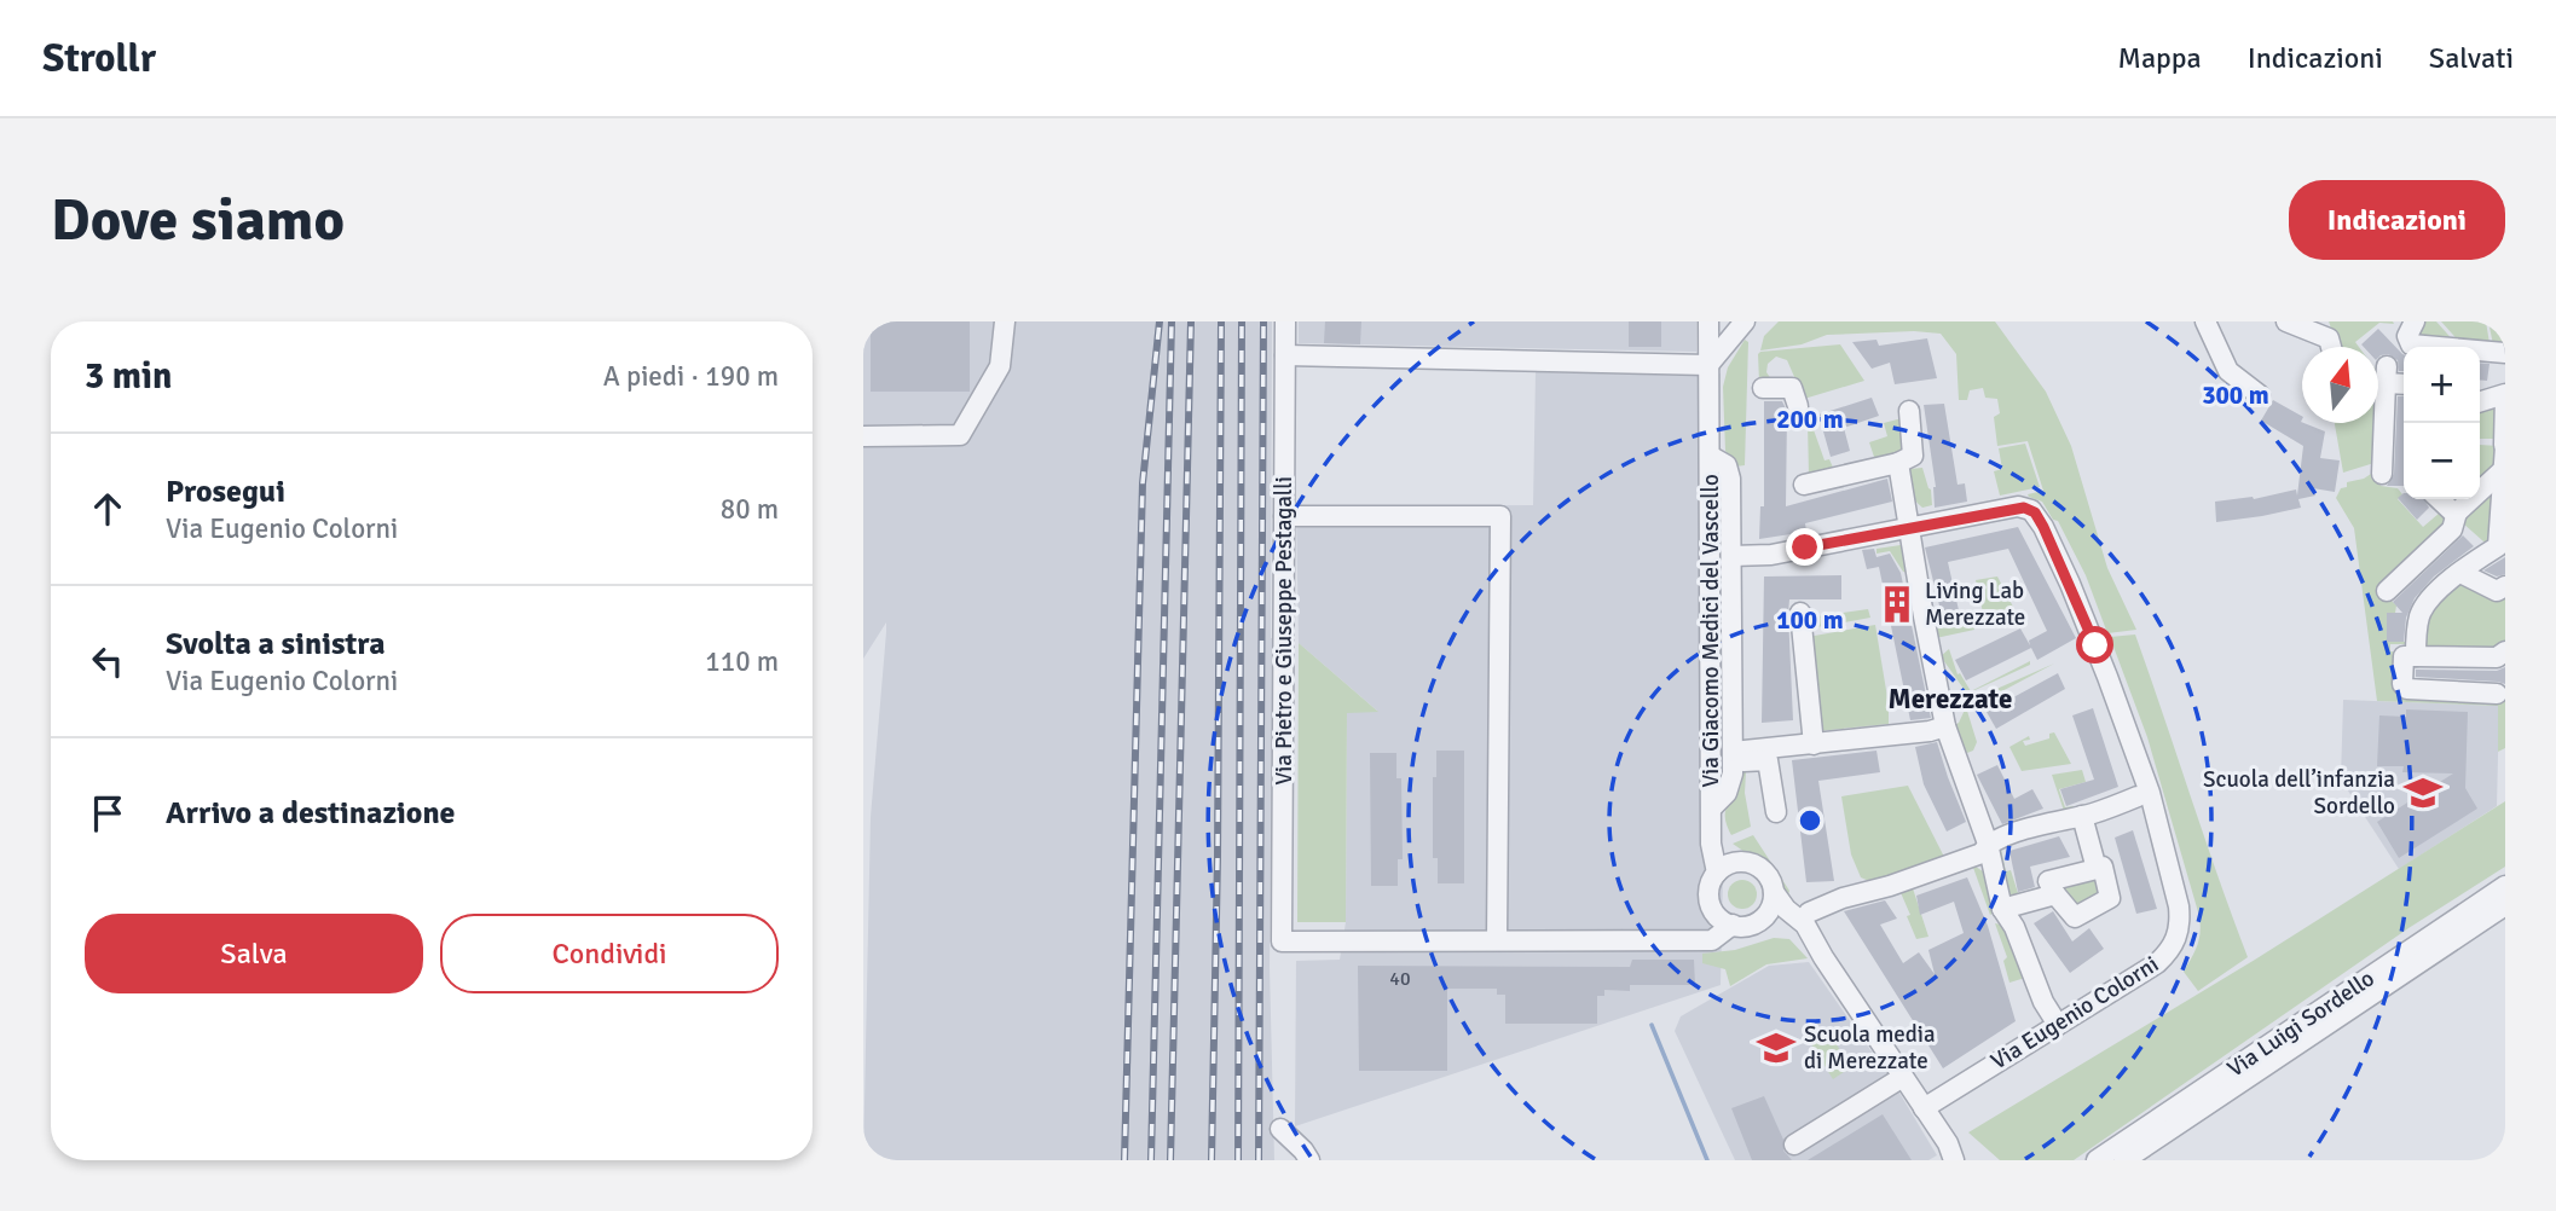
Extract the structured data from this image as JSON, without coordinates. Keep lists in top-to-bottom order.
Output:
{
  "streets": {
    "street": [
      "Via Pietro e Giuseppe Pestagalli",
      "Via Giacomo Medici del Vascello",
      "Via Eugenio Colorni",
      "Via Luigi Sordello"
    ]
  },
  "crossings": [
    ["Via Giacomo Medici del Vascello", "Via Eugenio Colorni"]
  ],
  "districts": ["Merezzate"],
  "places": {
    "building": ["Living Lab Merezzate"],
    "school or university": ["Scuola dell’infanzia Sordello", "Scuola media di Merezzate"]
  },
  "house_numbers": ["40"],
  "north": "top",
  "page": {
    "header": "Strollr",
    "nav": ["Mappa", "Indicazioni", "Salvati"],
    "buttons": [
      "Indicazioni",
      ["Salva", "Condividi"]
    ],
    "title": "Dove siamo",
    "heading": ["3 min", "A piedi · 190 m"],
    "map_buttons": ["+", "−"],
    "list": [
      ["Prosegui", "Via Eugenio Colorni", "80 m"],
      ["Svolta a sinistra", "Via Eugenio Colorni", "110 m"],
      "Arrivo a destinazione"
    ]
  },
  "rings": ["300 m", "200 m", "100 m"]
}
